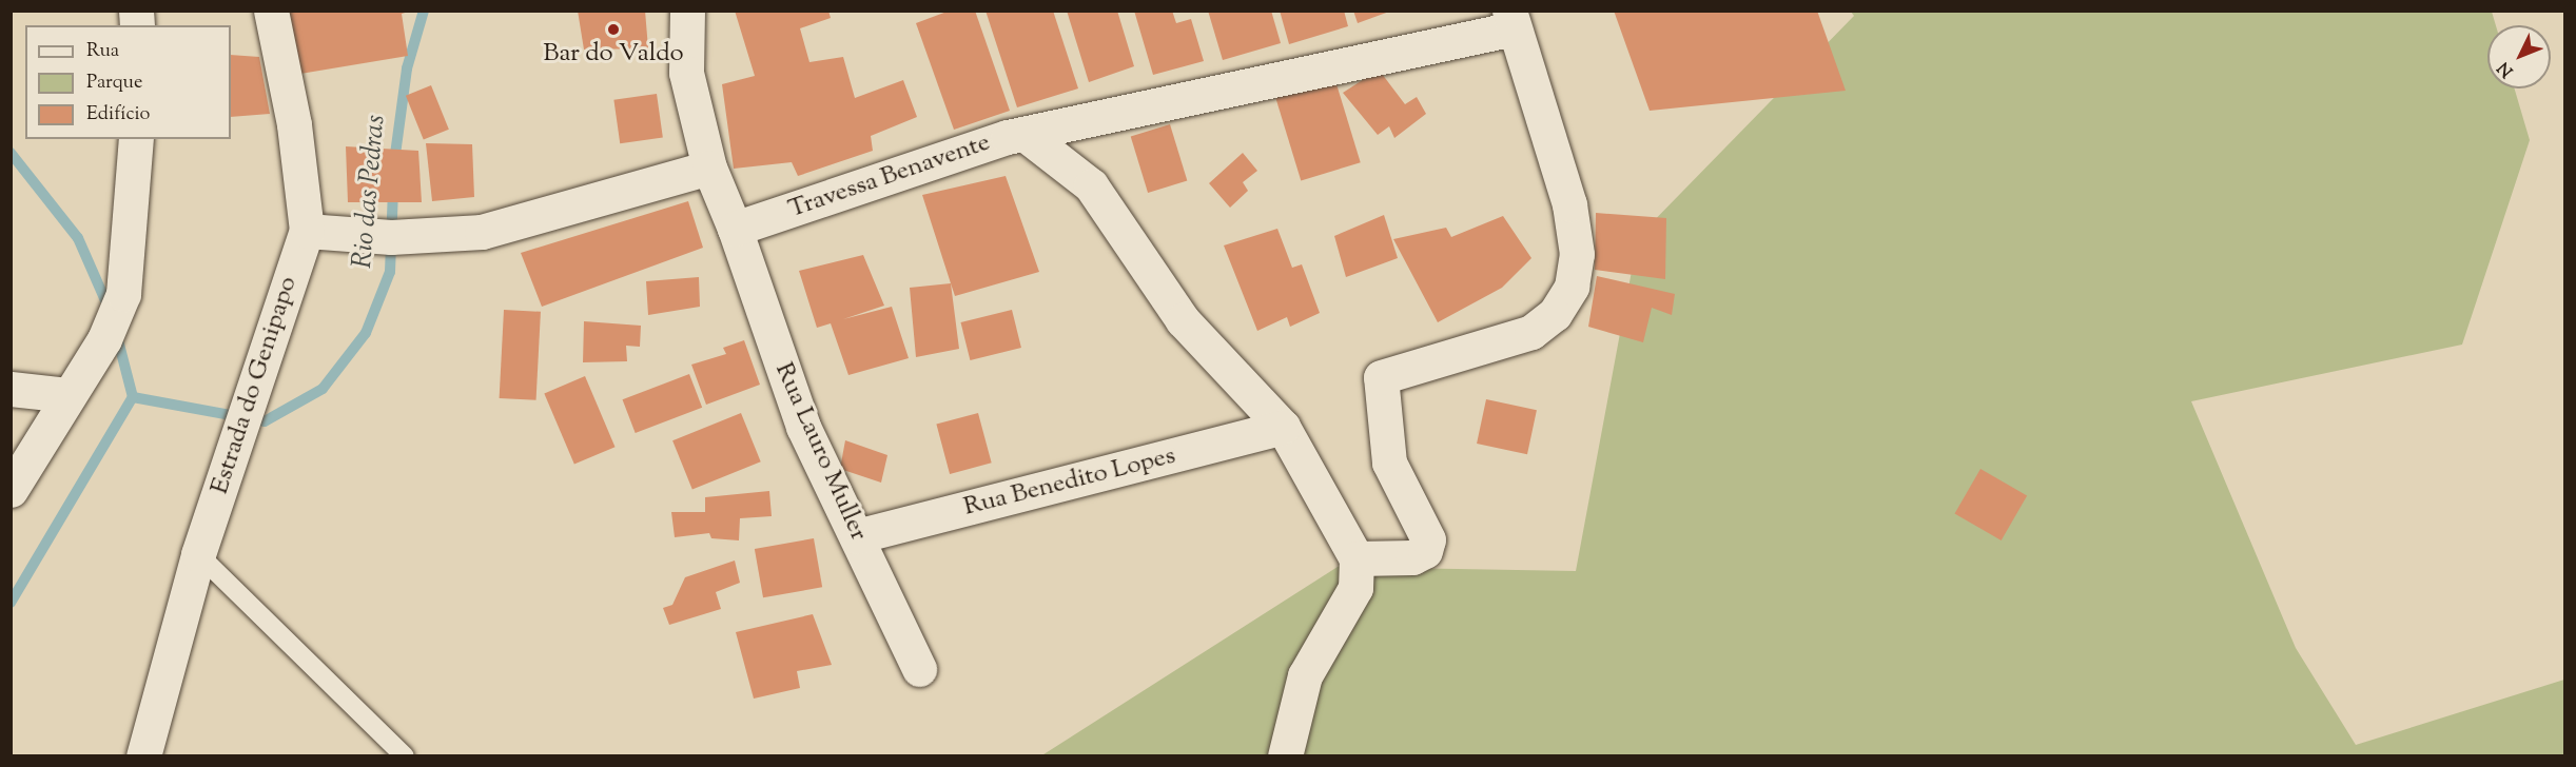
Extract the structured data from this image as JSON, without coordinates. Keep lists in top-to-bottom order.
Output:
{
  "streets": {
    "street": [
      "Travessa Benavente",
      "Estrada do Genipapo",
      "Rua Lauro Muller",
      "Rua Benedito Lopes"
    ]
  },
  "crossings": [
    ["Travessa Benavente", "Rua Lauro Muller"],
    ["Rua Lauro Muller", "Rua Benedito Lopes"]
  ],
  "water": ["Rio das Pedras"],
  "places": ["Bar do Valdo"],
  "legend": ["Rua", "Parque", "Edifício"],
  "north": "bottom left"
}
